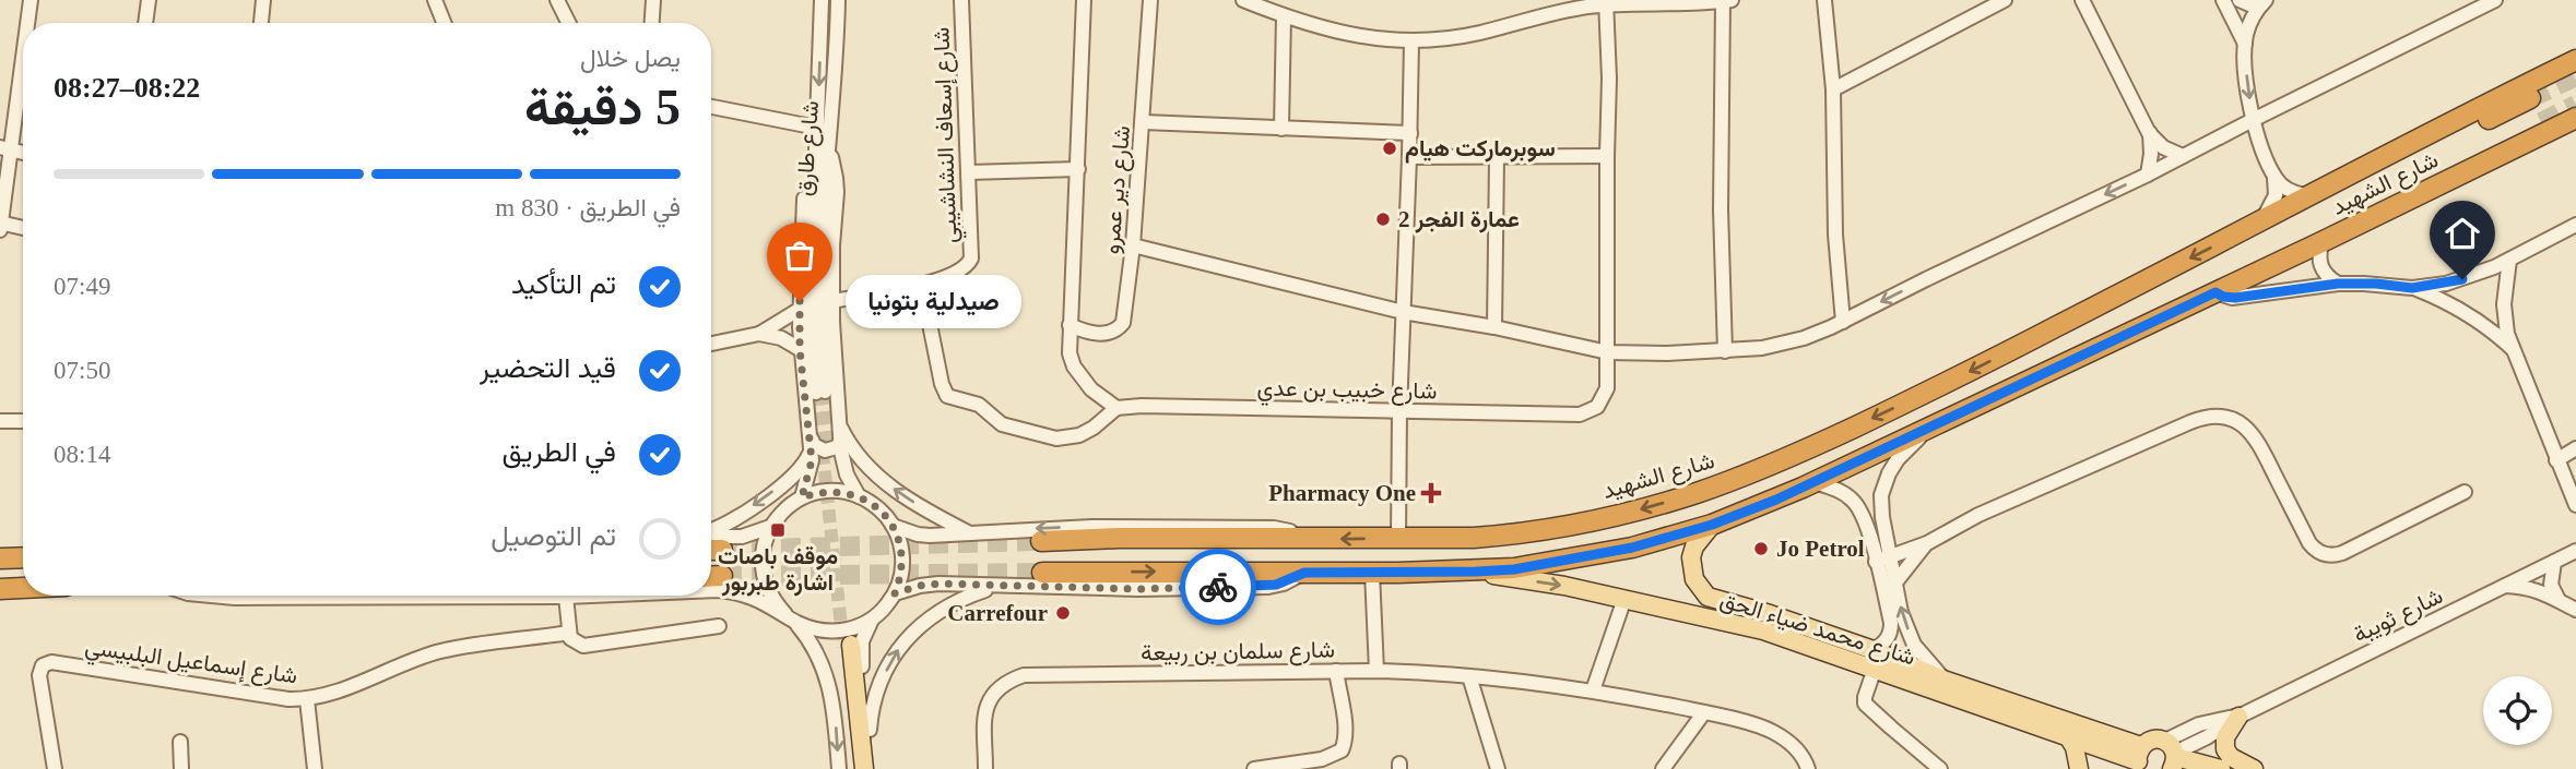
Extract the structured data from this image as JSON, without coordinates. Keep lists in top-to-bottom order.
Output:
{
  "streets": {
    "highway": ["شارع الشهيد"],
    "main road": ["شارع محمد ضياء الحق"],
    "street": [
      "شارع إسعاف النشاشيبي",
      "شارع طارق",
      "شارع دير عمرو",
      "شارع خبيب بن عدي",
      "شارع ثويبة",
      "شارع سلمان بن ربيعة",
      "شارع إسماعيل البلبيسي"
    ]
  },
  "crossings": [
    ["شارع الشهيد", "شارع محمد ضياء الحق"]
  ],
  "places": {
    "other": [
      "سوبرماركت هيام",
      "عمارة الفجر 2",
      "صيدلية بتونيا",
      "Jo Petrol",
      "Carrefour"
    ],
    "health": ["Pharmacy One"],
    "transit": ["موقف باصات اشارة طبربور"]
  },
  "page": {
    "heading": ["5 دقيقة", "يصل خلال", "08:22–08:27"],
    "bar": "في الطريق · 830 m",
    "list": [
      ["تم التأكيد", "07:49"],
      ["قيد التحضير", "07:50"],
      ["في الطريق", "08:14"],
      "تم التوصيل"
    ],
    "bubble": "صيدلية بتونيا"
  }
}
